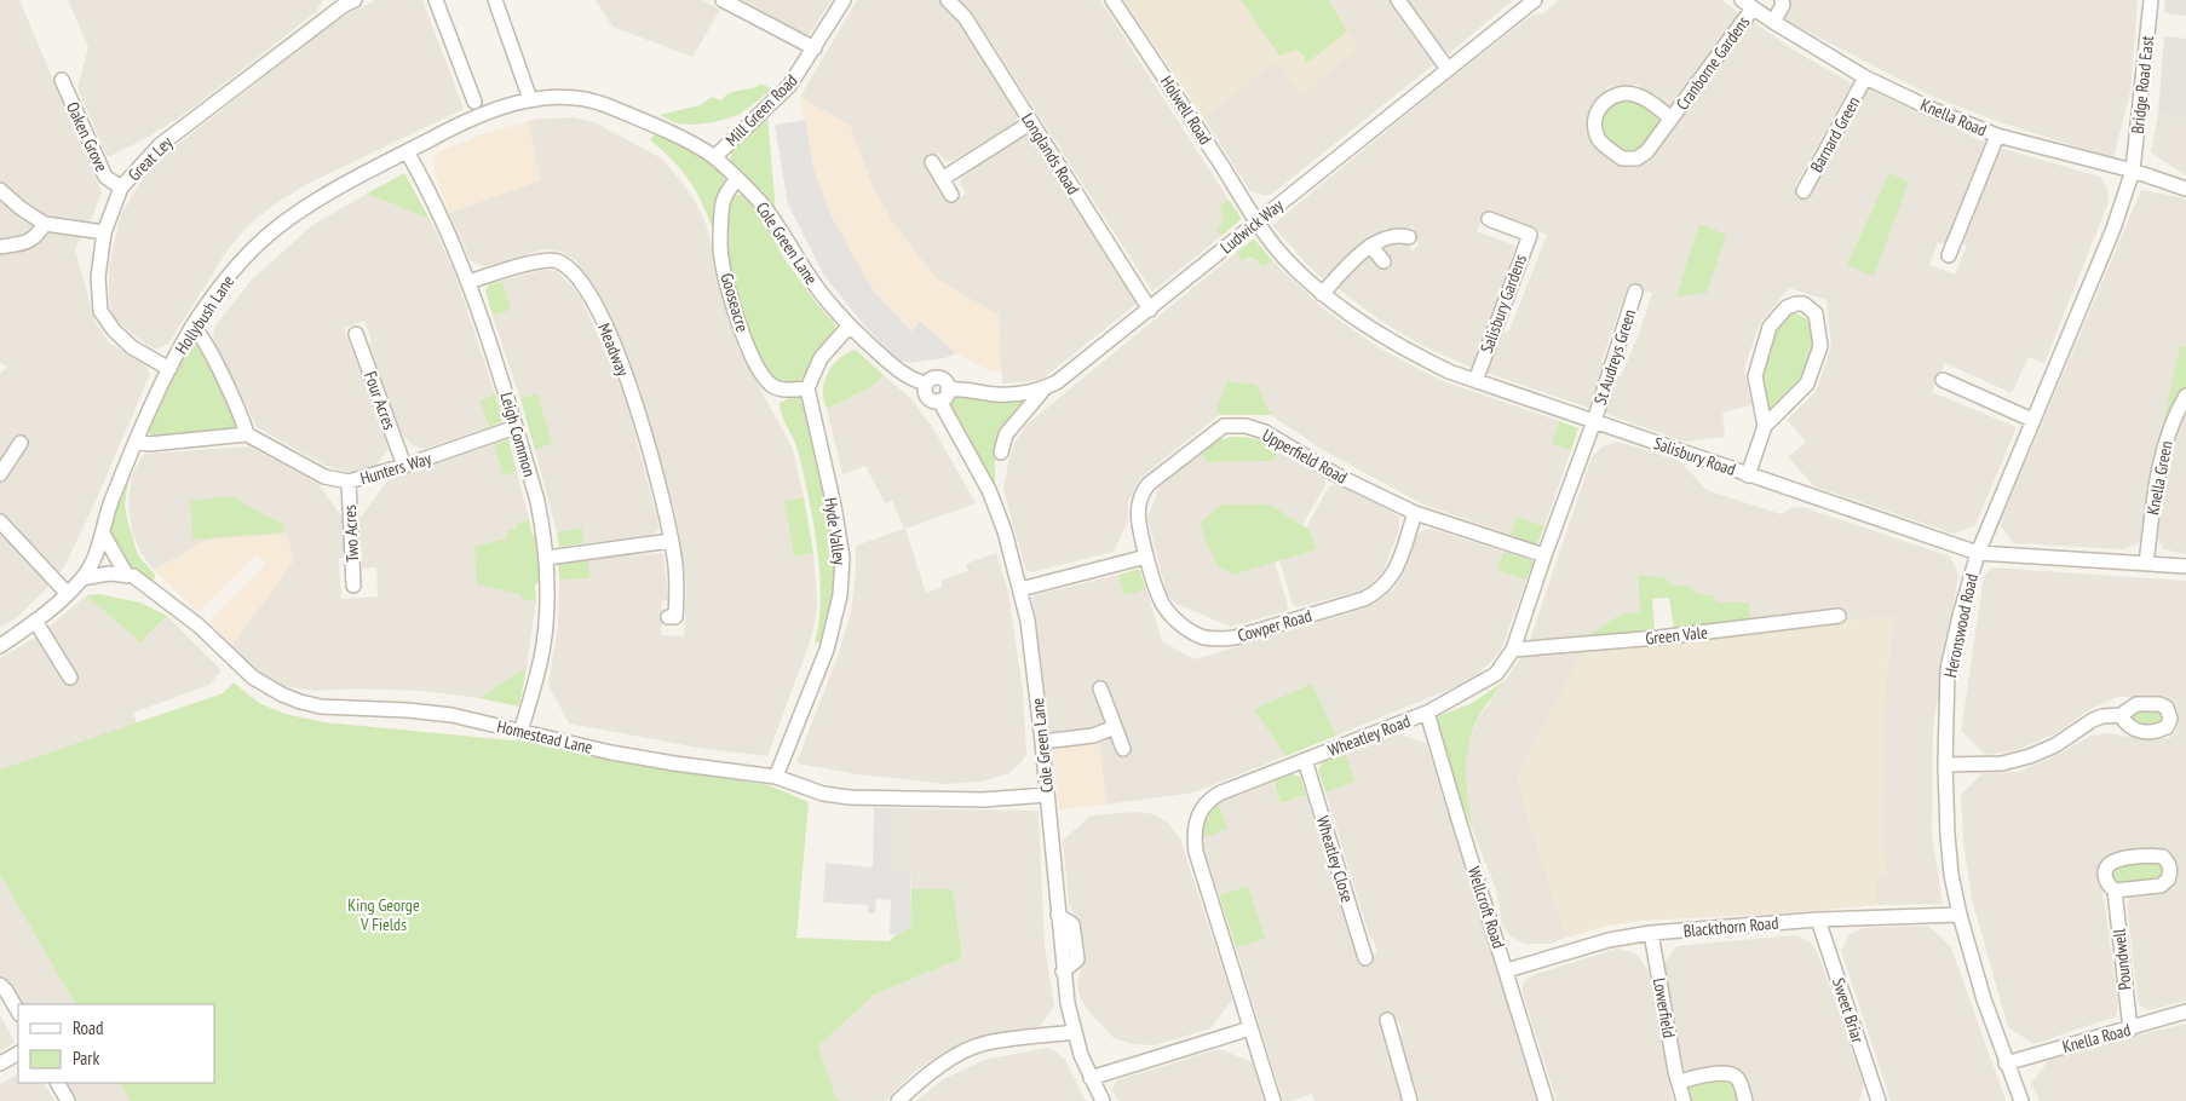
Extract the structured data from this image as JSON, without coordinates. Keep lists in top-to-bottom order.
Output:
{
  "streets": {
    "street": [
      "Cranborne Gardens",
      "Bridge Road East",
      "Mill Green Road",
      "Holwell Road",
      "Knella Road",
      "Barnard Green",
      "Oaken Grove",
      "Longlands Road",
      "Great Ley",
      "Ludwick Way",
      "Cole Green Lane",
      "Gooseacre",
      "Salisbury Gardens",
      "Hollybush Lane",
      "Meadway",
      "St Audreys Green",
      "Four Acres",
      "Leigh Common",
      "Upperfield Road",
      "Salisbury Road",
      "Hunters Way",
      "Knella Green",
      "Hyde Valley",
      "Two Acres",
      "Cowper Road",
      "Heronswood Road",
      "Green Vale",
      "Wheatley Road",
      "Homestead Lane",
      "Wheatley Close",
      "Wellcroft Road",
      "Blackthorn Road",
      "Poundwell",
      "Lowerfield",
      "Sweet Briar"
    ]
  },
  "crossings": [
    ["Cranborne Gardens", "Knella Road"],
    ["Bridge Road East", "Knella Road"],
    ["Bridge Road East", "Heronswood Road"],
    ["Mill Green Road", "Cole Green Lane"],
    ["Holwell Road", "Ludwick Way"],
    ["Holwell Road", "Salisbury Road"],
    ["Knella Road", "Barnard Green"],
    ["Knella Road", "Heronswood Road"],
    ["Knella Road", "Poundwell"],
    ["Oaken Grove", "Great Ley"],
    ["Longlands Road", "Ludwick Way"],
    ["Great Ley", "Hollybush Lane"],
    ["Ludwick Way", "Cole Green Lane"],
    ["Ludwick Way", "Salisbury Road"],
    ["Cole Green Lane", "Gooseacre"],
    ["Cole Green Lane", "Hollybush Lane"],
    ["Cole Green Lane", "Homestead Lane"],
    ["Gooseacre", "Hyde Valley"],
    ["Salisbury Gardens", "Salisbury Road"],
    ["Hollybush Lane", "Leigh Common"],
    ["Hollybush Lane", "Homestead Lane"],
    ["Meadway", "Leigh Common"],
    ["St Audreys Green", "Salisbury Road"],
    ["St Audreys Green", "Wheatley Road"],
    ["Four Acres", "Hunters Way"],
    ["Leigh Common", "Hunters Way"],
    ["Leigh Common", "Homestead Lane"],
    ["Upperfield Road", "Cowper Road"],
    ["Upperfield Road", "Wheatley Road"],
    ["Salisbury Road", "Knella Green"],
    ["Salisbury Road", "Heronswood Road"],
    ["Salisbury Road", "Wheatley Road"],
    ["Hunters Way", "Two Acres"],
    ["Hyde Valley", "Homestead Lane"],
    ["Heronswood Road", "Blackthorn Road"],
    ["Green Vale", "Wheatley Road"],
    ["Wheatley Road", "Wheatley Close"],
    ["Wheatley Road", "Wellcroft Road"],
    ["Wellcroft Road", "Blackthorn Road"],
    ["Blackthorn Road", "Lowerfield"],
    ["Blackthorn Road", "Sweet Briar"]
  ],
  "parks": ["King George V Fields"],
  "legend": ["Road", "Park"]
}
